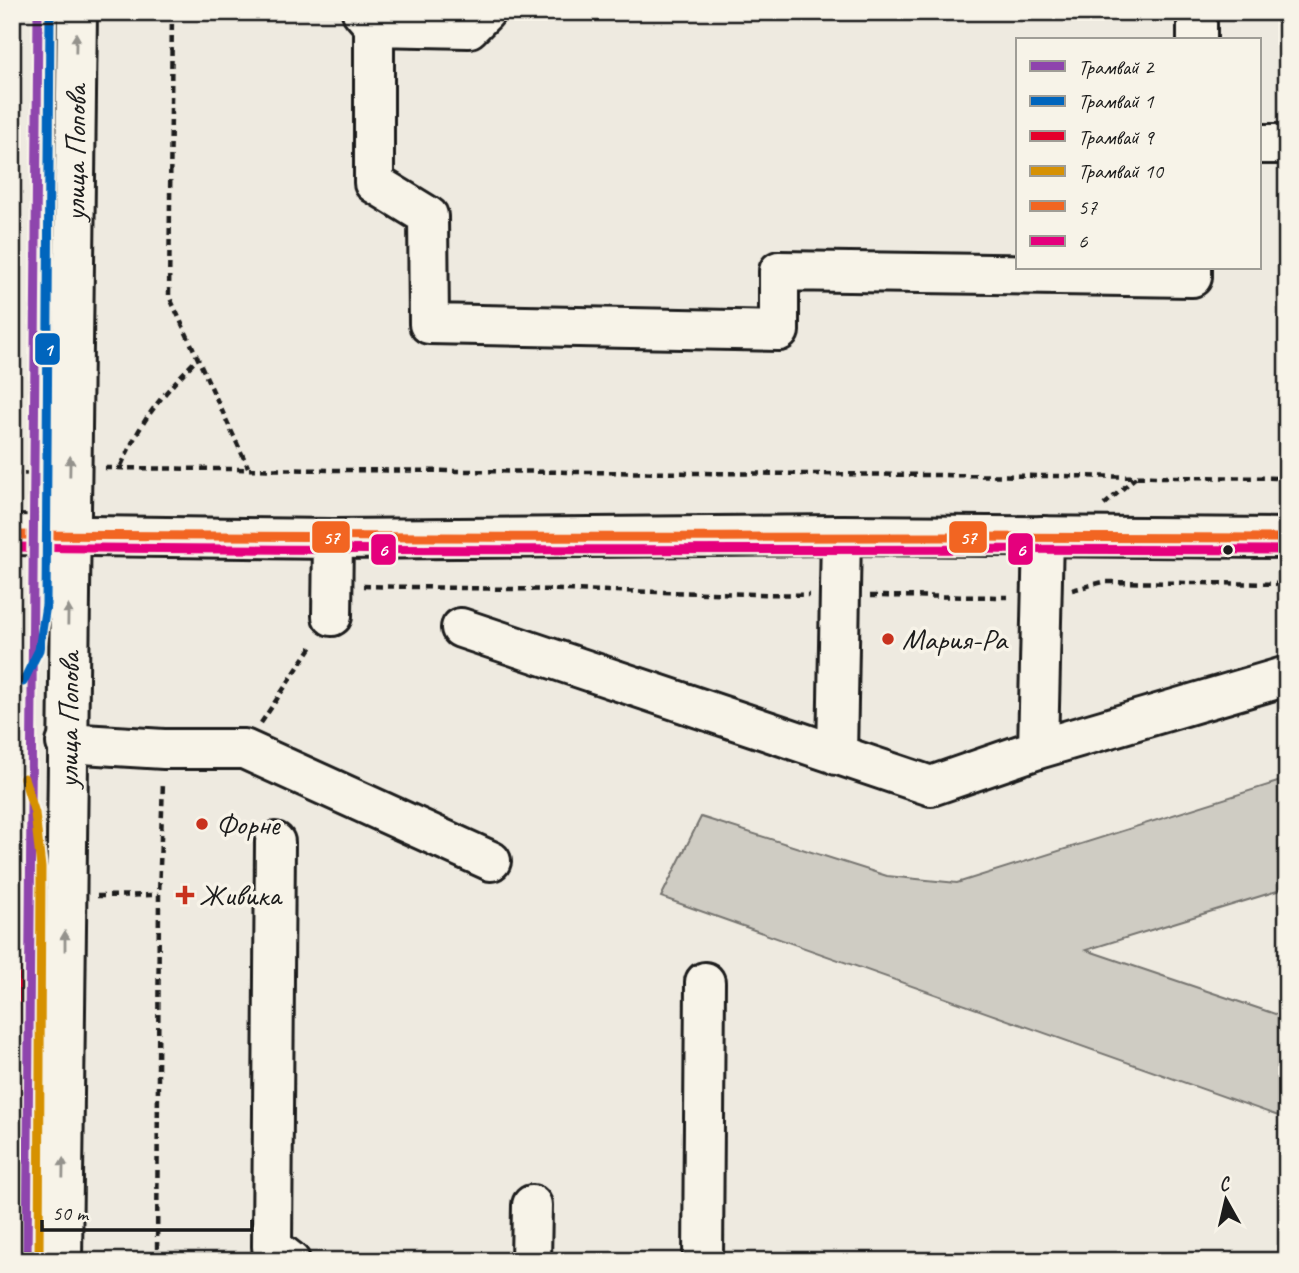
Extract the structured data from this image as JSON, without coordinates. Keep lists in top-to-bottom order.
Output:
{
  "streets": {
    "main road": ["улица Попова"]
  },
  "places": {
    "other": ["Мария-Ра", "Форне"],
    "health": ["Живика"]
  },
  "lines": [
    "tram line 2",
    "tram line 1",
    "transit line 57",
    "transit line 6",
    "tram line 10",
    "tram line 9"
  ],
  "legend": [
    "Трамвай 2",
    "Трамвай 1",
    "Трамвай 9",
    "Трамвай 10",
    "57",
    "6"
  ],
  "scale_bar": "50 m",
  "north": "top"
}
